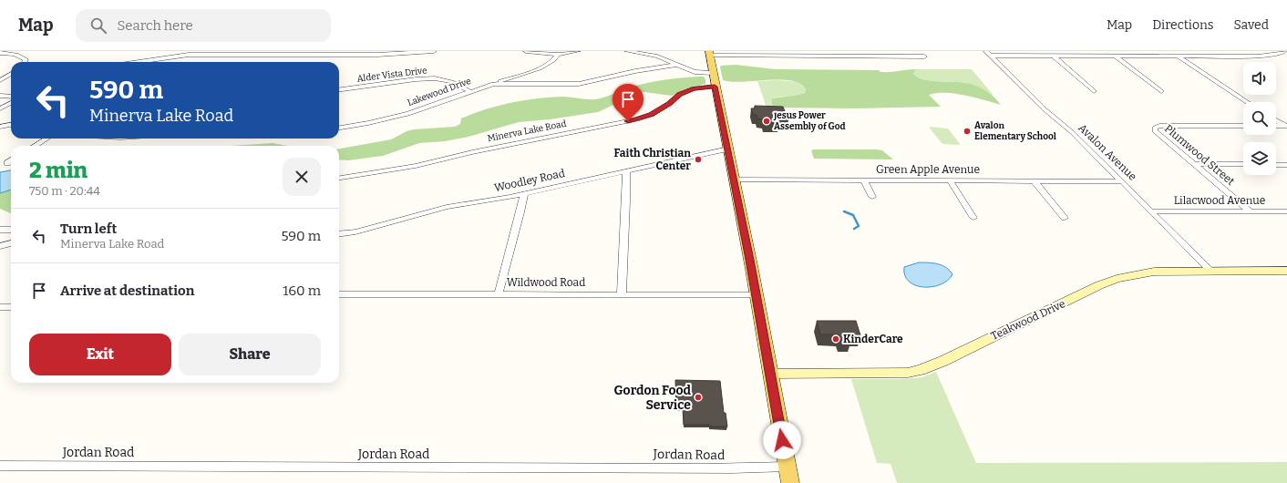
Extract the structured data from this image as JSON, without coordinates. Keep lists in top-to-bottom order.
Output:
{
  "streets": {
    "street": [
      "Alder Vista Drive",
      "Lakewood Drive",
      "Minerva Lake Road",
      "Avalon Avenue",
      "Plumwood Street",
      "Green Apple Avenue",
      "Woodley Road",
      "Lilacwood Avenue",
      "Wildwood Road",
      "Teakwood Drive",
      "Jordan Road"
    ]
  },
  "crossings": [
    ["Alder Vista Drive", "Lakewood Drive"],
    ["Avalon Avenue", "Green Apple Avenue"],
    ["Avalon Avenue", "Lilacwood Avenue"],
    ["Avalon Avenue", "Teakwood Drive"],
    ["Plumwood Street", "Lilacwood Avenue"]
  ],
  "places": [
    "Jesus Power Assembly of God",
    "Avalon Elementary School",
    "Faith Christian Center",
    "KinderCare",
    "Gordon Food Service"
  ],
  "page": {
    "header": "Map",
    "search": "Search here",
    "nav": ["Map", "Directions", "Saved"],
    "turn": ["590 m", "Minerva Lake Road"],
    "heading": ["2 min", "750 m · 20:44"],
    "list": [
      {
        "name": "Turn left",
        "note": "Minerva Lake Road",
        "value": "590 m"
      },
      {
        "name": "Arrive at destination",
        "value": "160 m"
      }
    ],
    "buttons": ["Exit", "Share"]
  }
}
